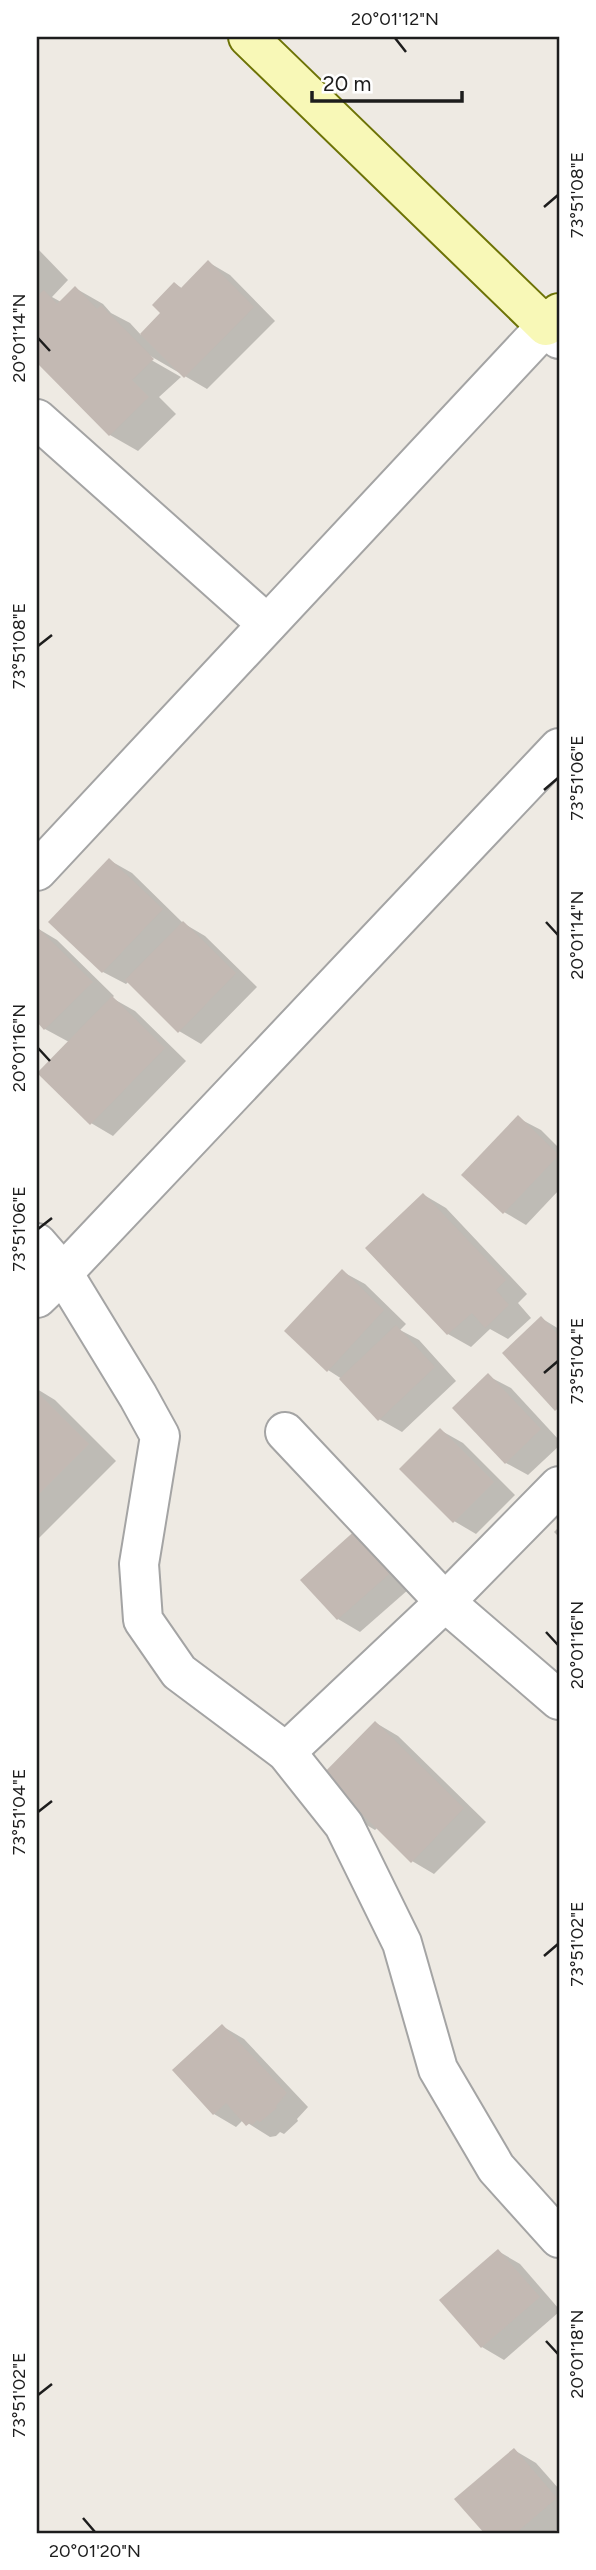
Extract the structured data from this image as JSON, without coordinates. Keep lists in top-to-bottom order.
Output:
{
  "scale_bar": "20 m",
  "coordinates": [
    "20°01'12\"N",
    "73°51'08\"E",
    "20°01'14\"N",
    "73°51'06\"E",
    "20°01'16\"N",
    "73°51'04\"E",
    "73°51'02\"E",
    "20°01'18\"N",
    "20°01'20\"N"
  ]
}
